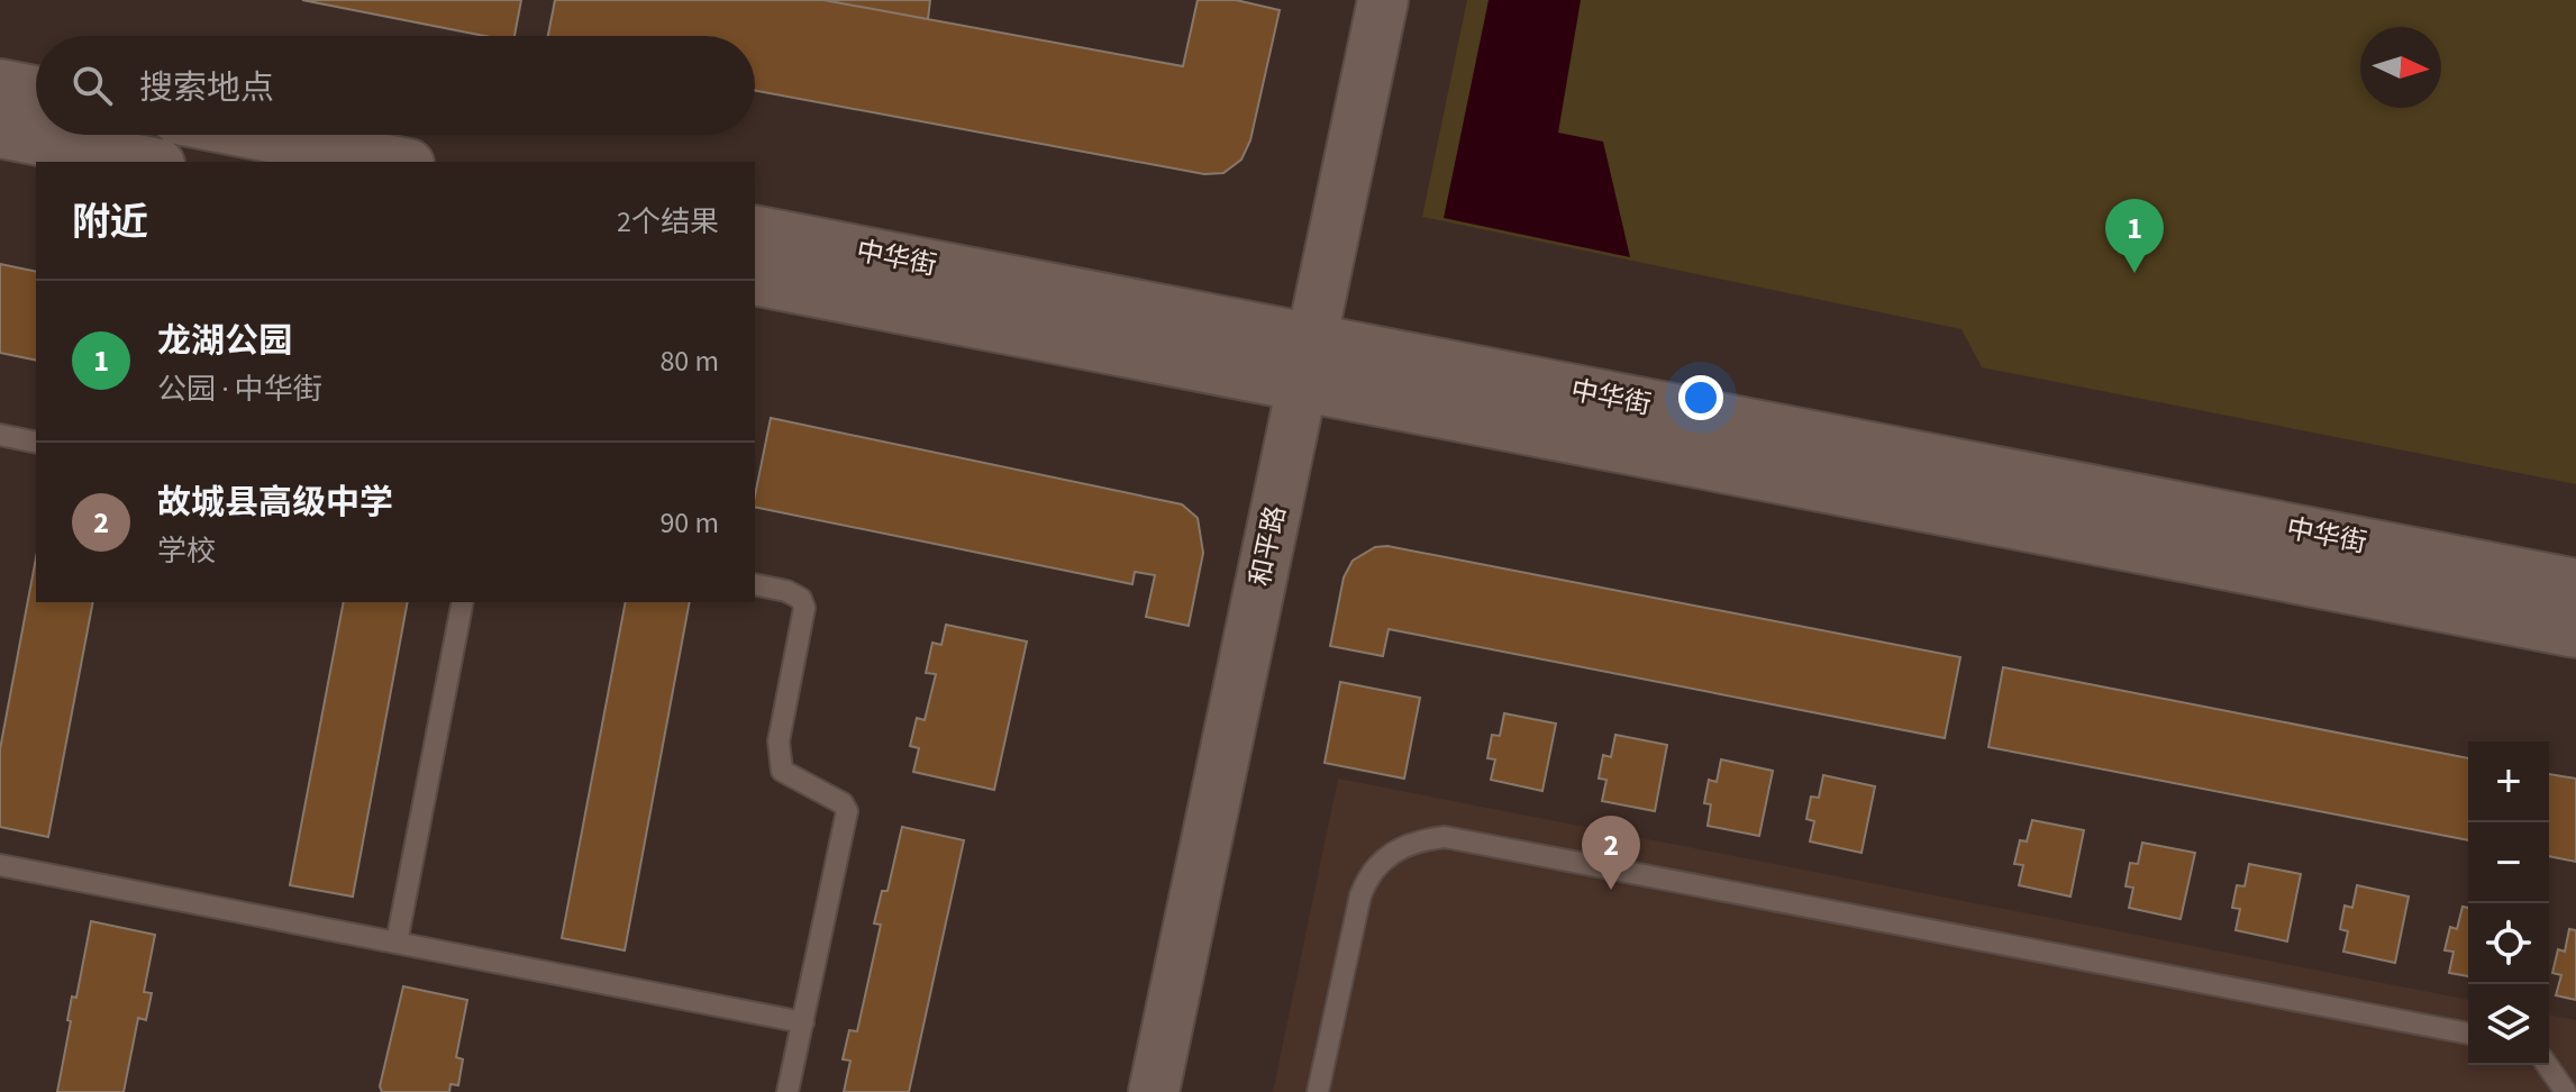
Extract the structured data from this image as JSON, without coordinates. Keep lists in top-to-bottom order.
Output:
{
  "streets": {
    "main road": ["中华街", "和平路"]
  },
  "crossings": [
    ["中华街", "和平路"]
  ],
  "north": "right",
  "page": {
    "search": "搜索地点",
    "heading": ["附近", "2个结果"],
    "pins": ["1", "2"],
    "list": [
      {
        "mark": "1",
        "name": "龙湖公园",
        "note": "公园 · 中华街",
        "value": "80 m"
      },
      {
        "mark": "2",
        "name": "故城县高级中学",
        "note": "学校",
        "value": "90 m"
      }
    ],
    "map_buttons": ["+", "−"]
  }
}
